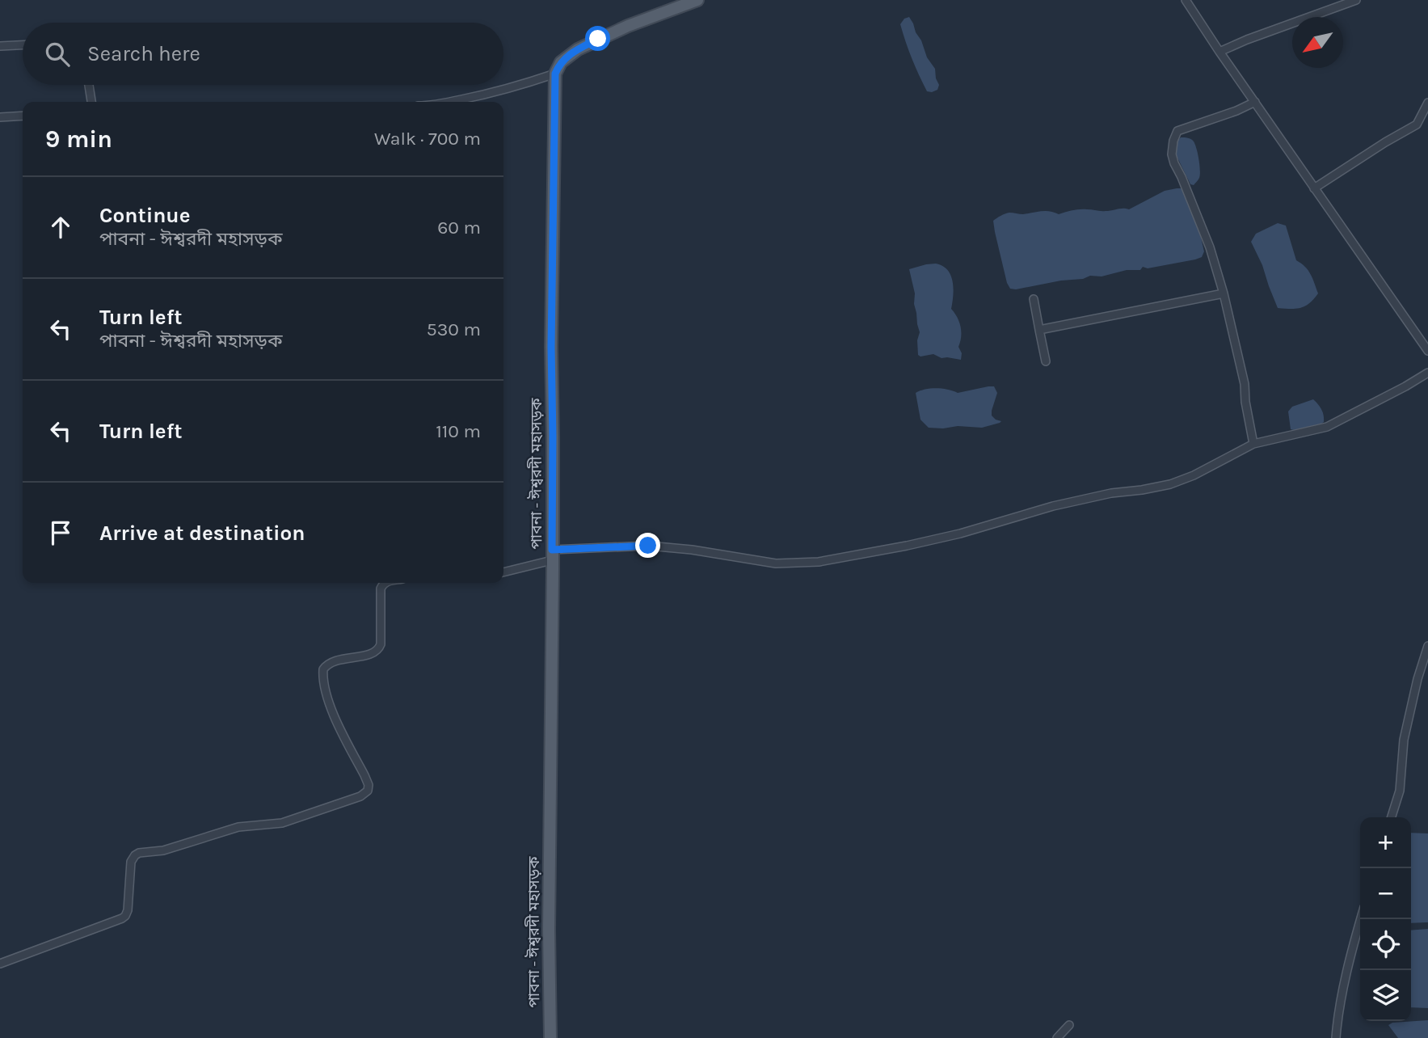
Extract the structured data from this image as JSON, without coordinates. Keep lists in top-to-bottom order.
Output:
{
  "streets": {
    "main road": ["পাবনা - ঈশ্বরদী মহাসড়ক"]
  },
  "north": "bottom left",
  "page": {
    "search": "Search here",
    "heading": ["9 min", "Walk · 700 m"],
    "list": [
      ["Continue", "পাবনা - ঈশ্বরদী মহাসড়ক", "60 m"],
      ["Turn left", "পাবনা - ঈশ্বরদী মহাসড়ক", "530 m"],
      ["Turn left", "110 m"],
      "Arrive at destination"
    ],
    "map_buttons": ["+", "−"]
  }
}
